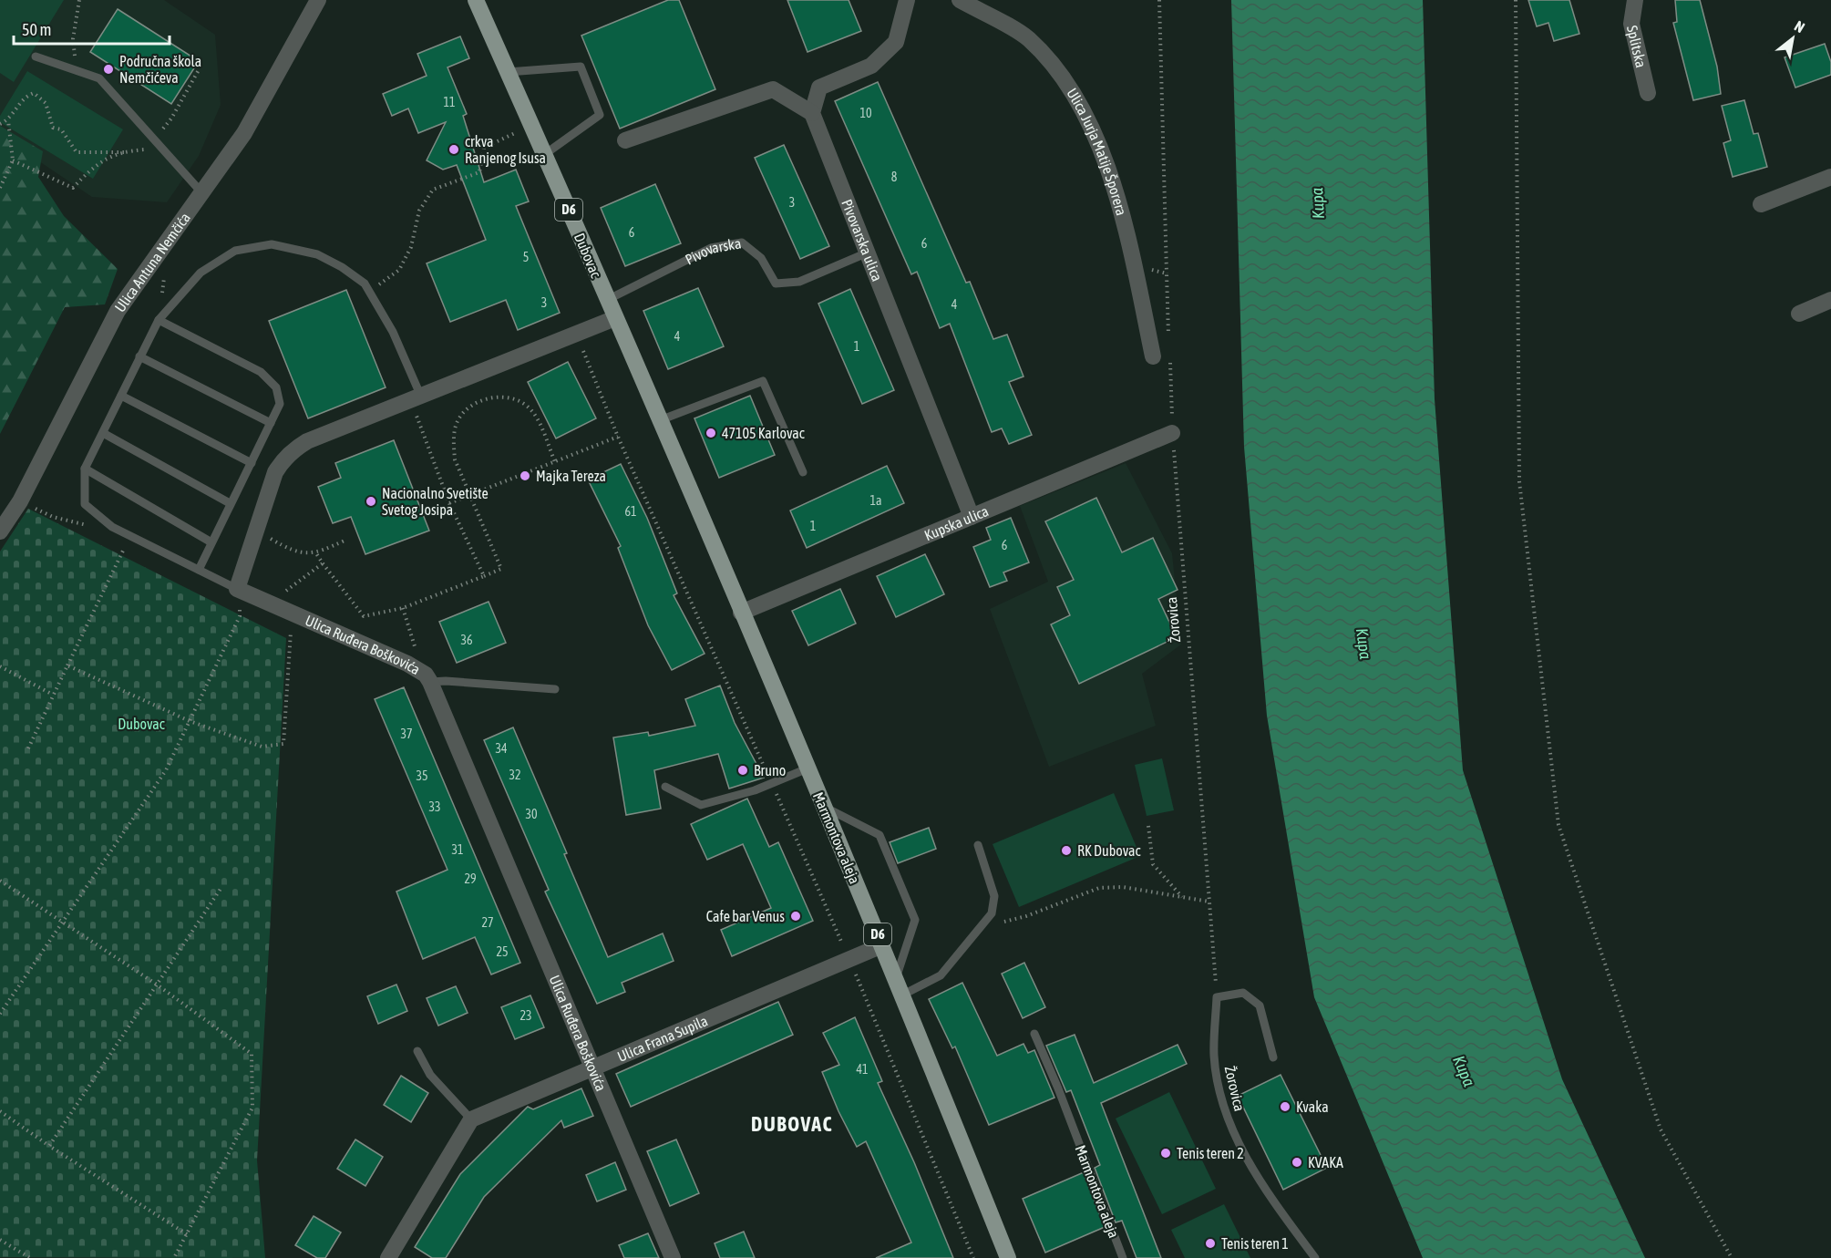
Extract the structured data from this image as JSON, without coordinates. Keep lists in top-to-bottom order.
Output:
{
  "streets": {
    "main road": ["D6", "Dubovac", "Marmontova aleja"],
    "street": [
      "Splitska",
      "Ulica Jurja Matije Šporera",
      "Pivovarska ulica",
      "Ulica Antuna Nemčića",
      "Kupska ulica",
      "Ulica Ruđera Boškovića",
      "Ulica Frana Supila"
    ],
    "lane": ["Pivovarska", "Žorovica"]
  },
  "crossings": [
    ["Ulica Jurja Matije Šporera", "Žorovica"],
    ["Pivovarska ulica", "Pivovarska"],
    ["Pivovarska ulica", "Kupska ulica"],
    ["Dubovac", "Pivovarska"],
    ["Dubovac", "Marmontova aleja"],
    ["Kupska ulica", "Žorovica"],
    ["Kupska ulica", "Marmontova aleja"],
    ["Ulica Ruđera Boškovića", "Ulica Frana Supila"],
    ["Marmontova aleja", "Ulica Frana Supila"]
  ],
  "districts": ["DUBOVAC"],
  "water": ["Kupa"],
  "parks": ["Dubovac"],
  "places": [
    "Područna škola Nemčićeva",
    "crkva Ranjenog Isusa",
    "47105 Karlovac",
    "Majka Tereza",
    "Nacionalno Svetište Svetog Josipa",
    "Bruno",
    "RK Dubovac",
    "Cafe bar Venus",
    "Kvaka",
    "Tenis teren 2",
    "KVAKA",
    "Tenis teren 1"
  ],
  "house_numbers": [
    "11",
    "10",
    "8",
    "3",
    "6",
    "6",
    "5",
    "3",
    "4",
    "4",
    "1",
    "1a",
    "61",
    "1",
    "6",
    "36",
    "37",
    "34",
    "32",
    "35",
    "33",
    "30",
    "31",
    "29",
    "27",
    "25",
    "23",
    "41"
  ],
  "scale_bar": "50 m",
  "north": "top right"
}
